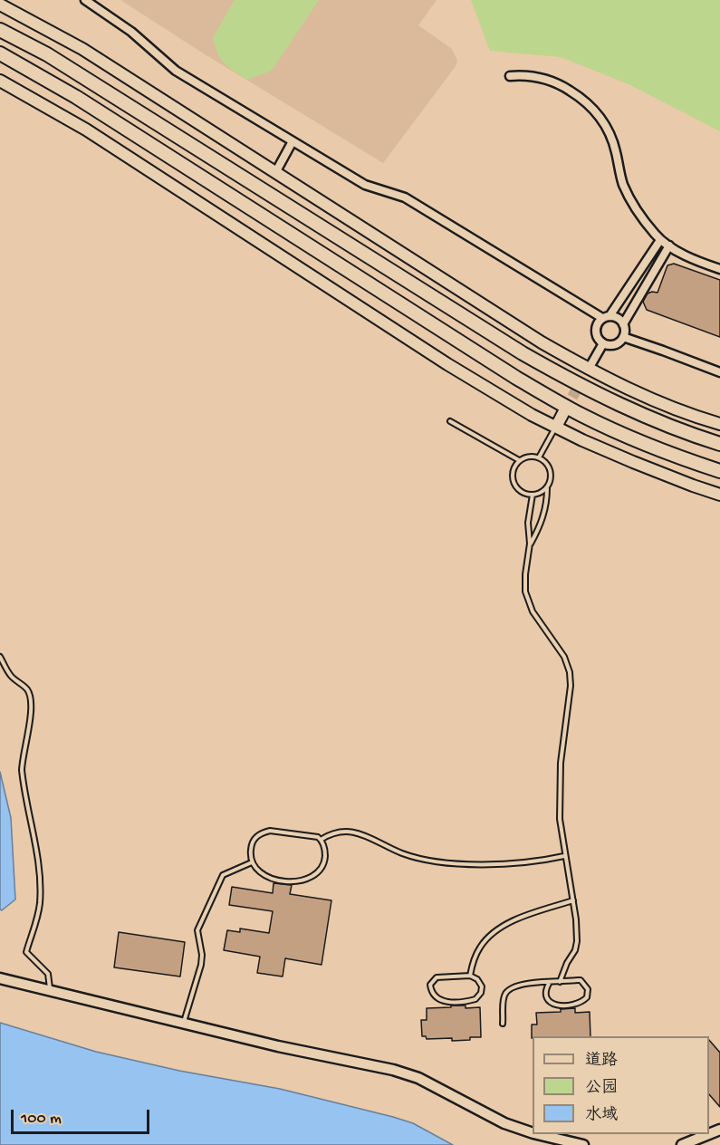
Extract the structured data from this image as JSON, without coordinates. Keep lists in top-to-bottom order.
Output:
{
  "legend": ["道路", "公园", "水域"],
  "scale_bar": "100 m"
}
